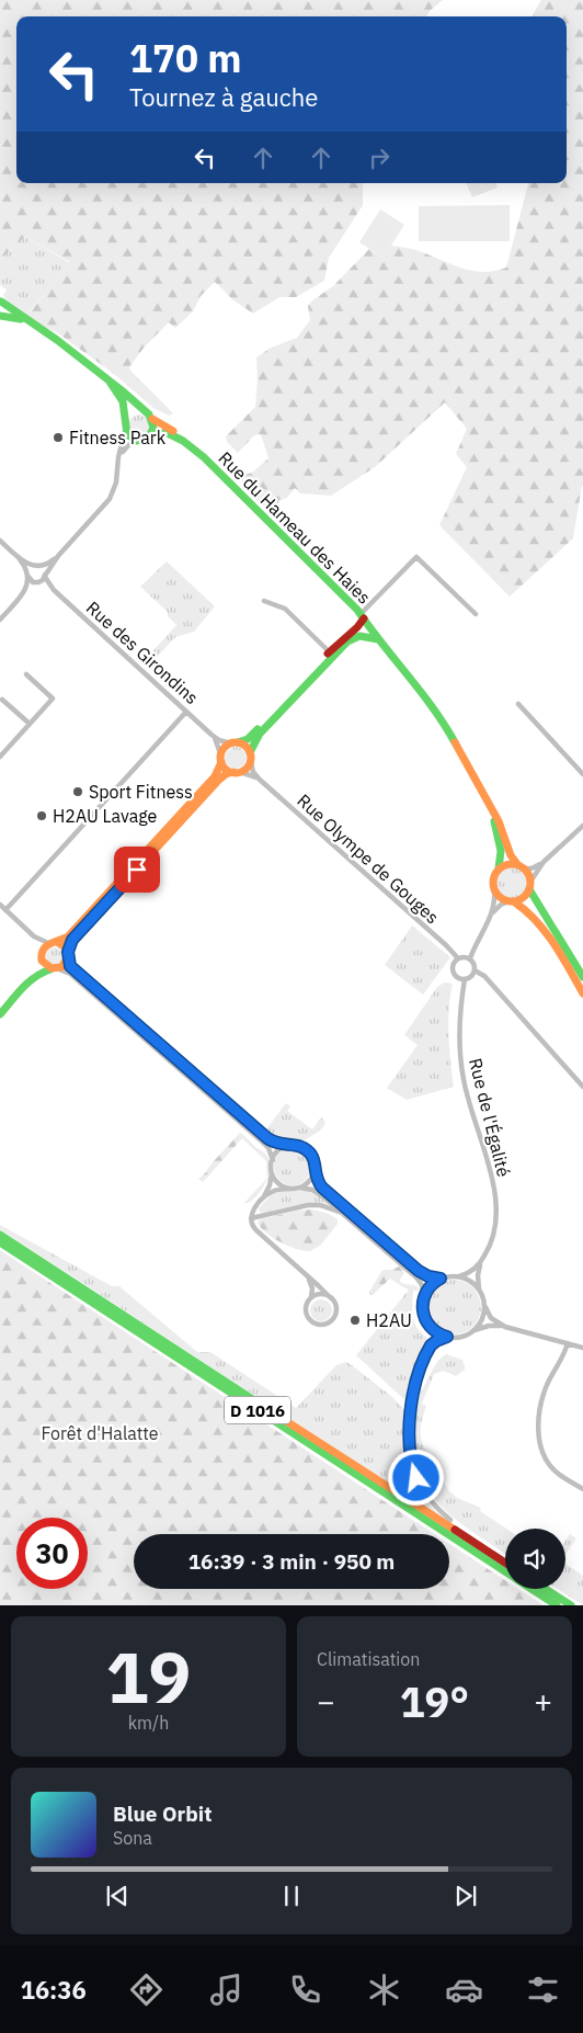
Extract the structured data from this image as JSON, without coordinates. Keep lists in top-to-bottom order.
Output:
{
  "streets": {
    "main road": ["Rue du Hameau des Haies", "D 1016"],
    "street": ["Rue des Girondins", "Rue Olympe de Gouges", "Rue de l'Égalité"]
  },
  "crossings": [
    ["Rue des Girondins", "Rue Olympe de Gouges"],
    ["Rue Olympe de Gouges", "Rue de l'Égalité"]
  ],
  "parks": ["Forêt d'Halatte"],
  "places": [
    "Fitness Park",
    "Sport Fitness",
    "H2AU Lavage",
    "H2AU"
  ],
  "page": {
    "turn": ["170 m", "Tournez à gauche"],
    "limit": "30",
    "trip": "16:39 · 3 min · 950 m",
    "tile": [
      ["19", "km/h"],
      "Climatisation"
    ],
    "heat": ["−", "19°", "+"],
    "song": ["Blue Orbit", "Sona"],
    "tabs": "16:36"
  }
}
